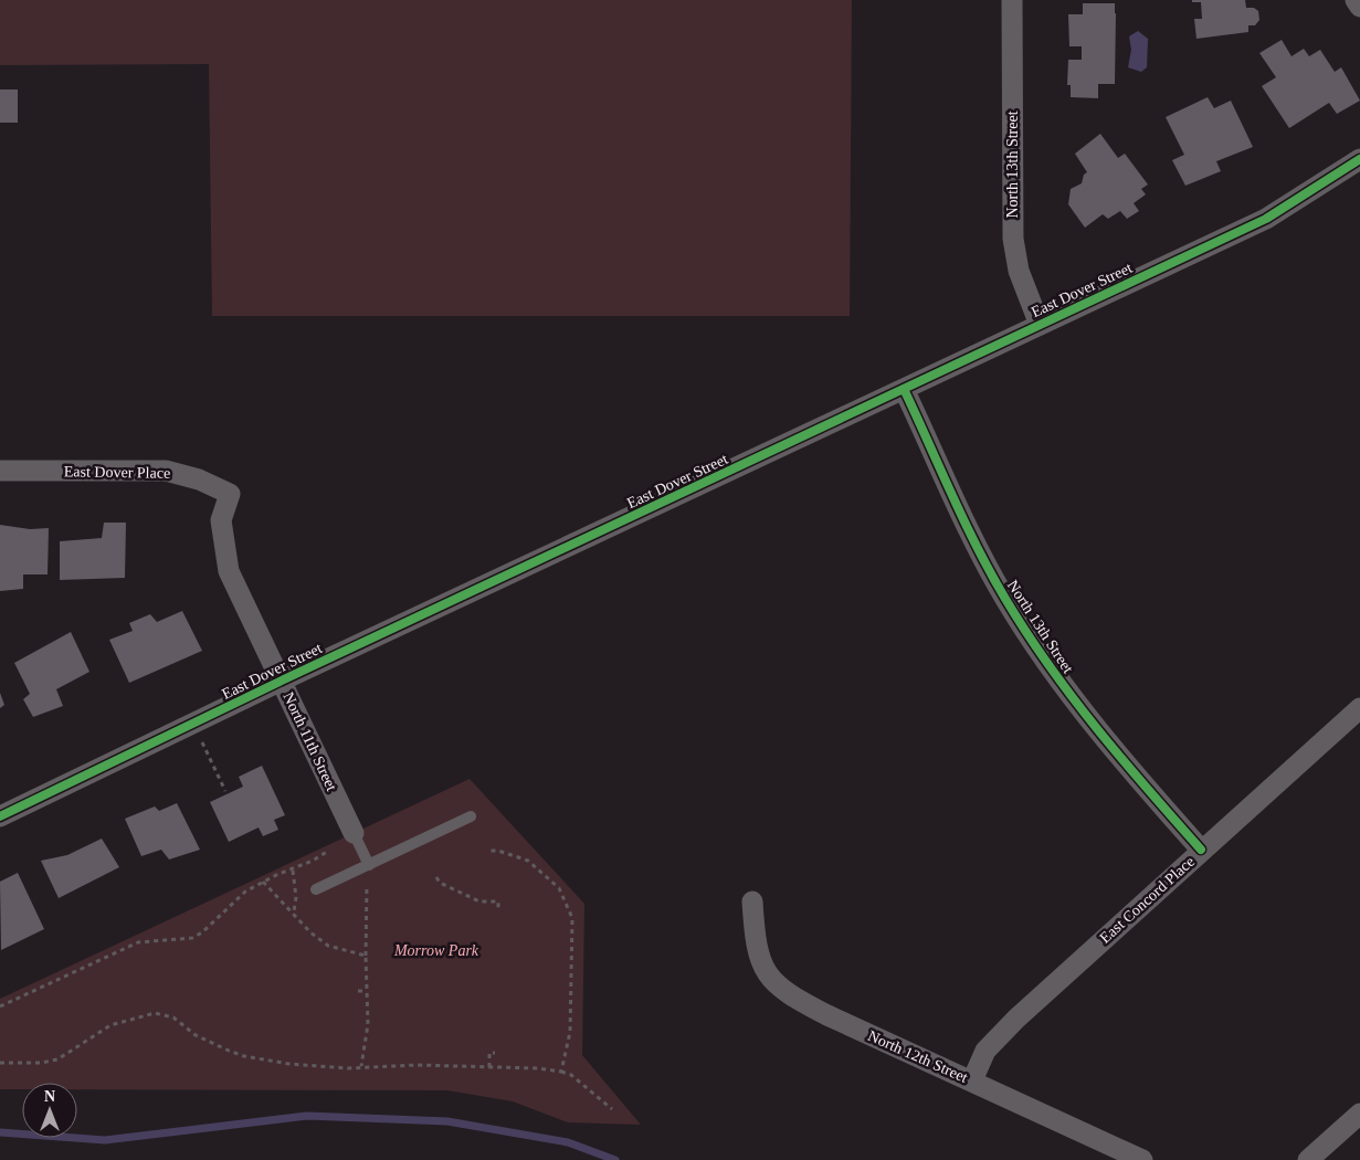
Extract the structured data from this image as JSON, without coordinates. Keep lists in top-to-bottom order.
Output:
{
  "streets": {
    "street": [
      "North 13th Street",
      "East Dover Street",
      "East Dover Place",
      "North 11th Street",
      "East Concord Place",
      "North 12th Street"
    ]
  },
  "crossings": [
    ["North 13th Street", "East Dover Street"],
    ["North 13th Street", "East Concord Place"],
    ["East Dover Street", "North 11th Street"],
    ["East Dover Place", "North 11th Street"],
    ["East Concord Place", "North 12th Street"]
  ],
  "parks": ["Morrow Park"],
  "north": "top"
}
